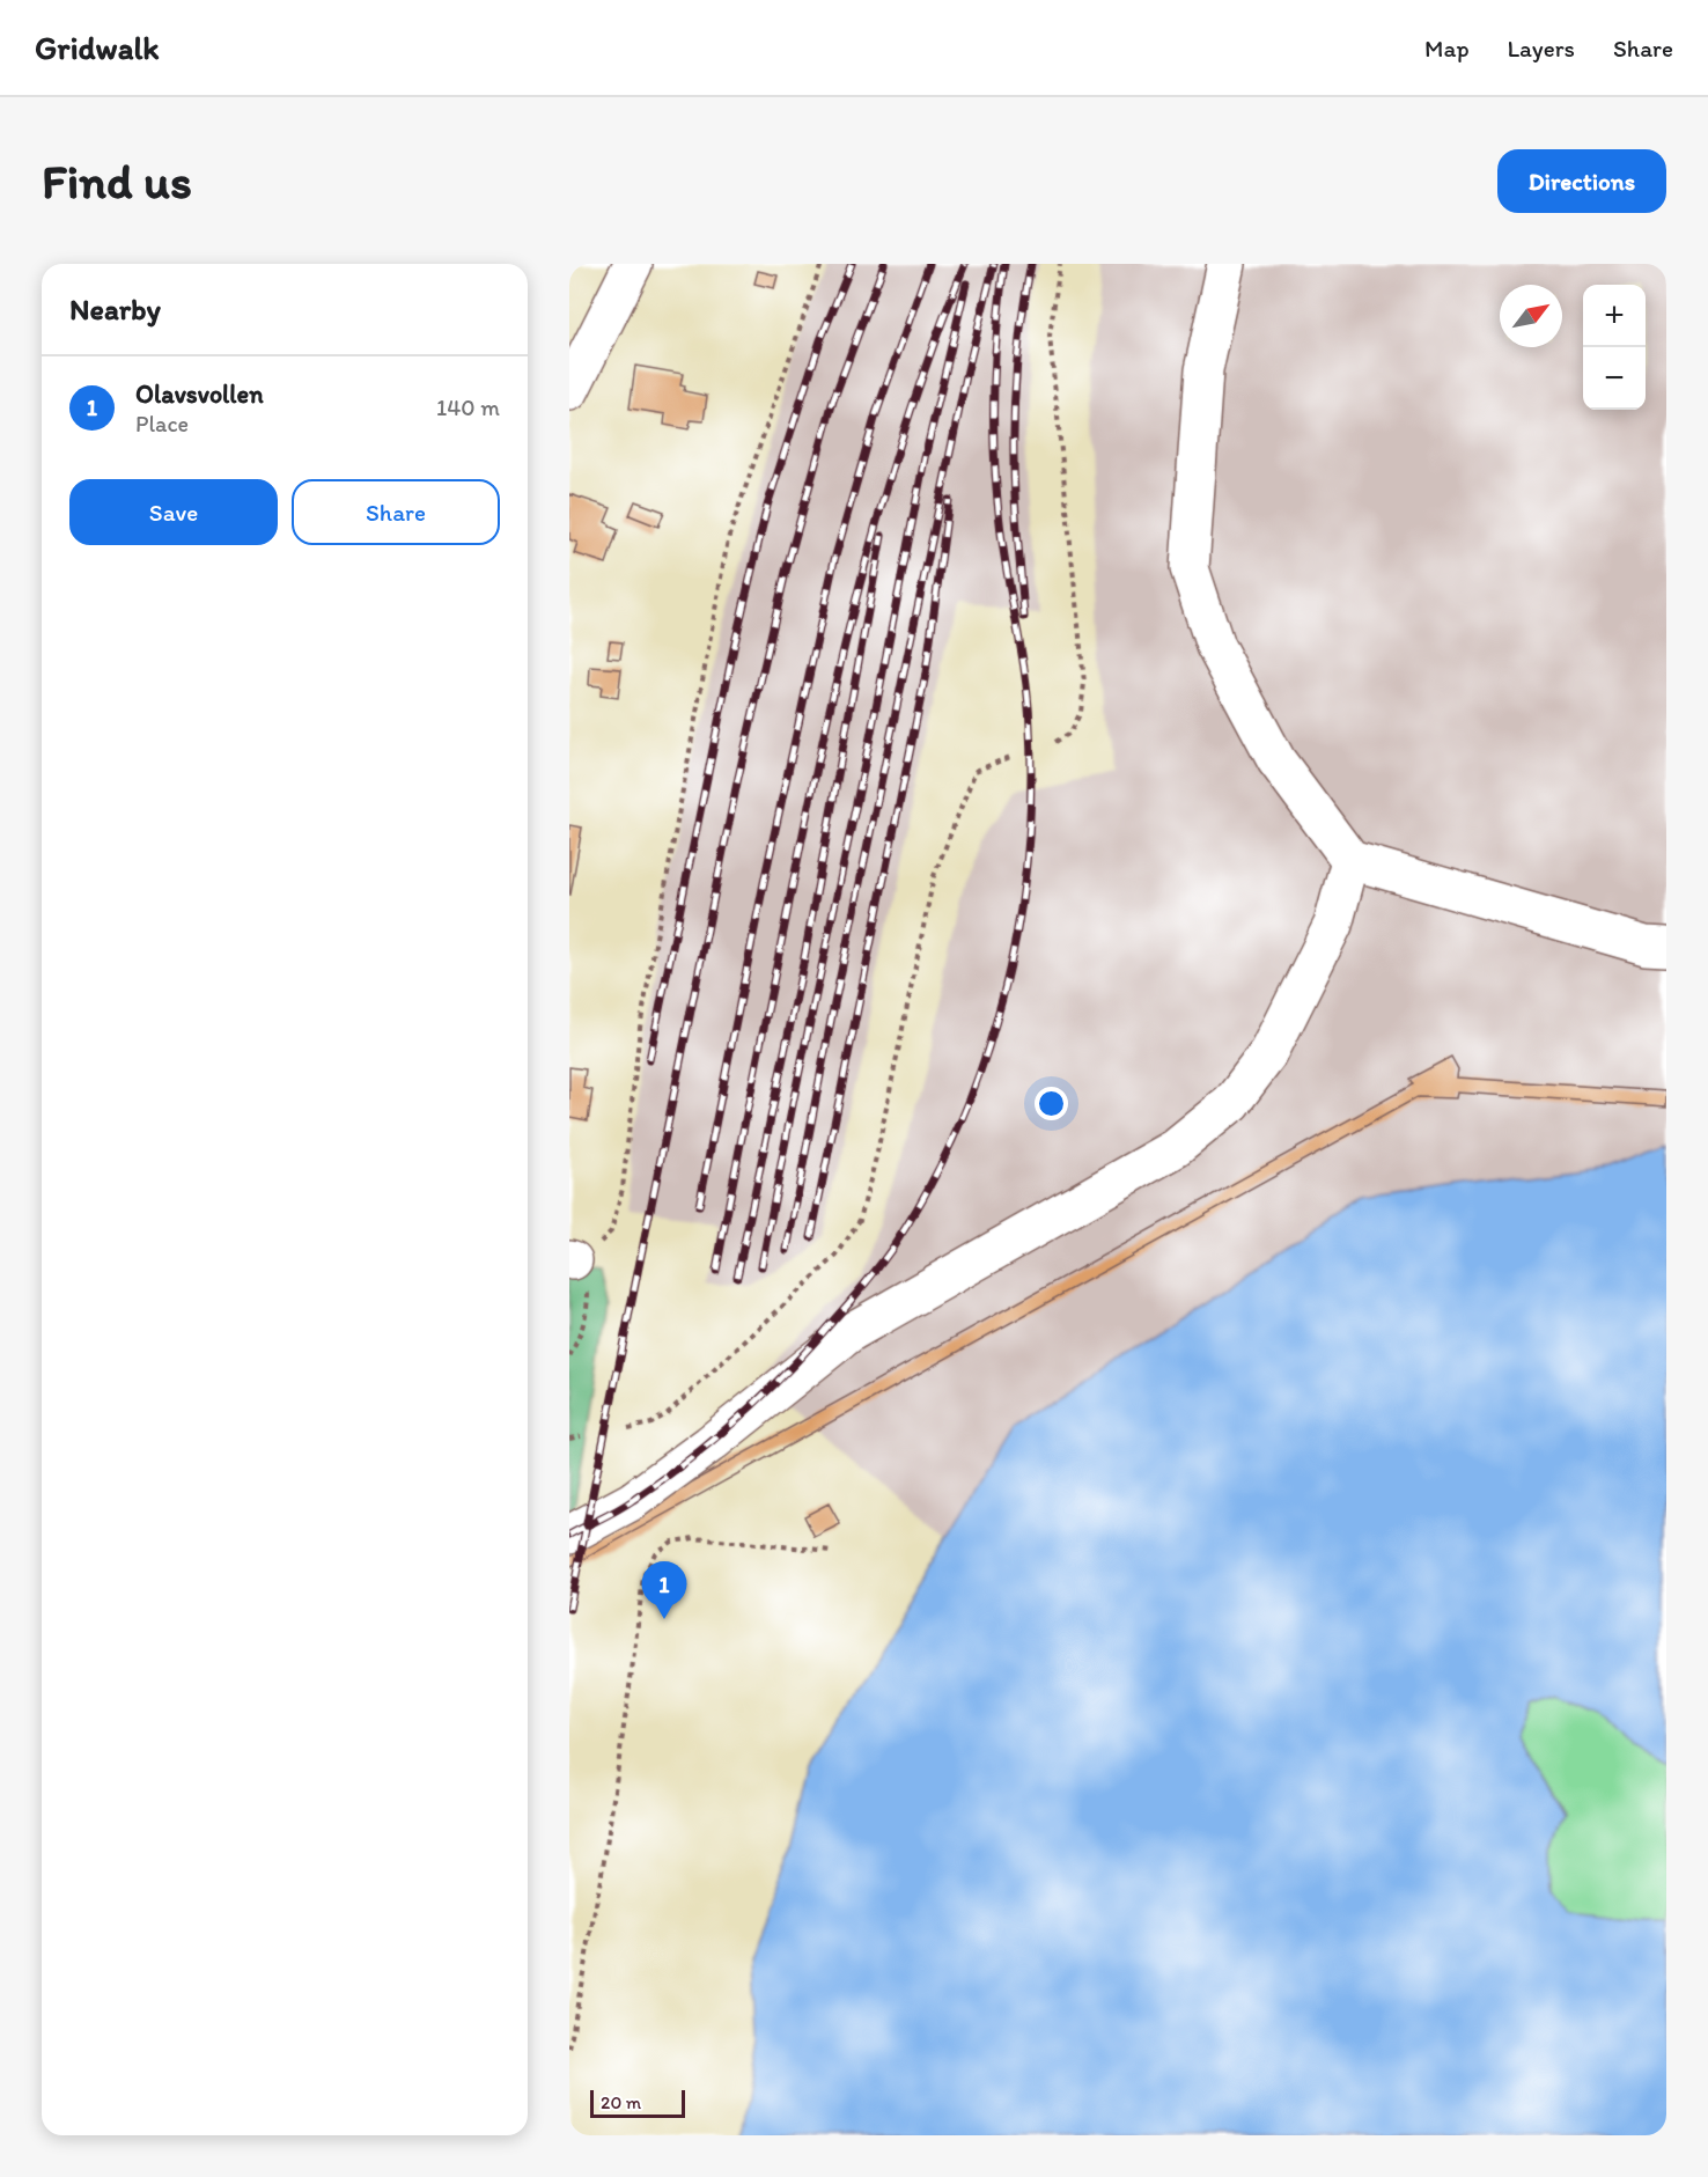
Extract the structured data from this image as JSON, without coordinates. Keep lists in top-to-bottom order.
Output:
{
  "scale_bar": "20 m",
  "north": "top right",
  "page": {
    "header": "Gridwalk",
    "nav": ["Map", "Layers", "Share"],
    "buttons": [
      "Directions",
      ["Save", "Share"]
    ],
    "title": "Find us",
    "heading": "Nearby",
    "map_buttons": ["+", "−"],
    "list": [
      {
        "mark": "1",
        "name": "Olavsvollen",
        "note": "Place",
        "value": "140 m"
      }
    ],
    "pins": "1",
    "scale": "20 m"
  }
}
